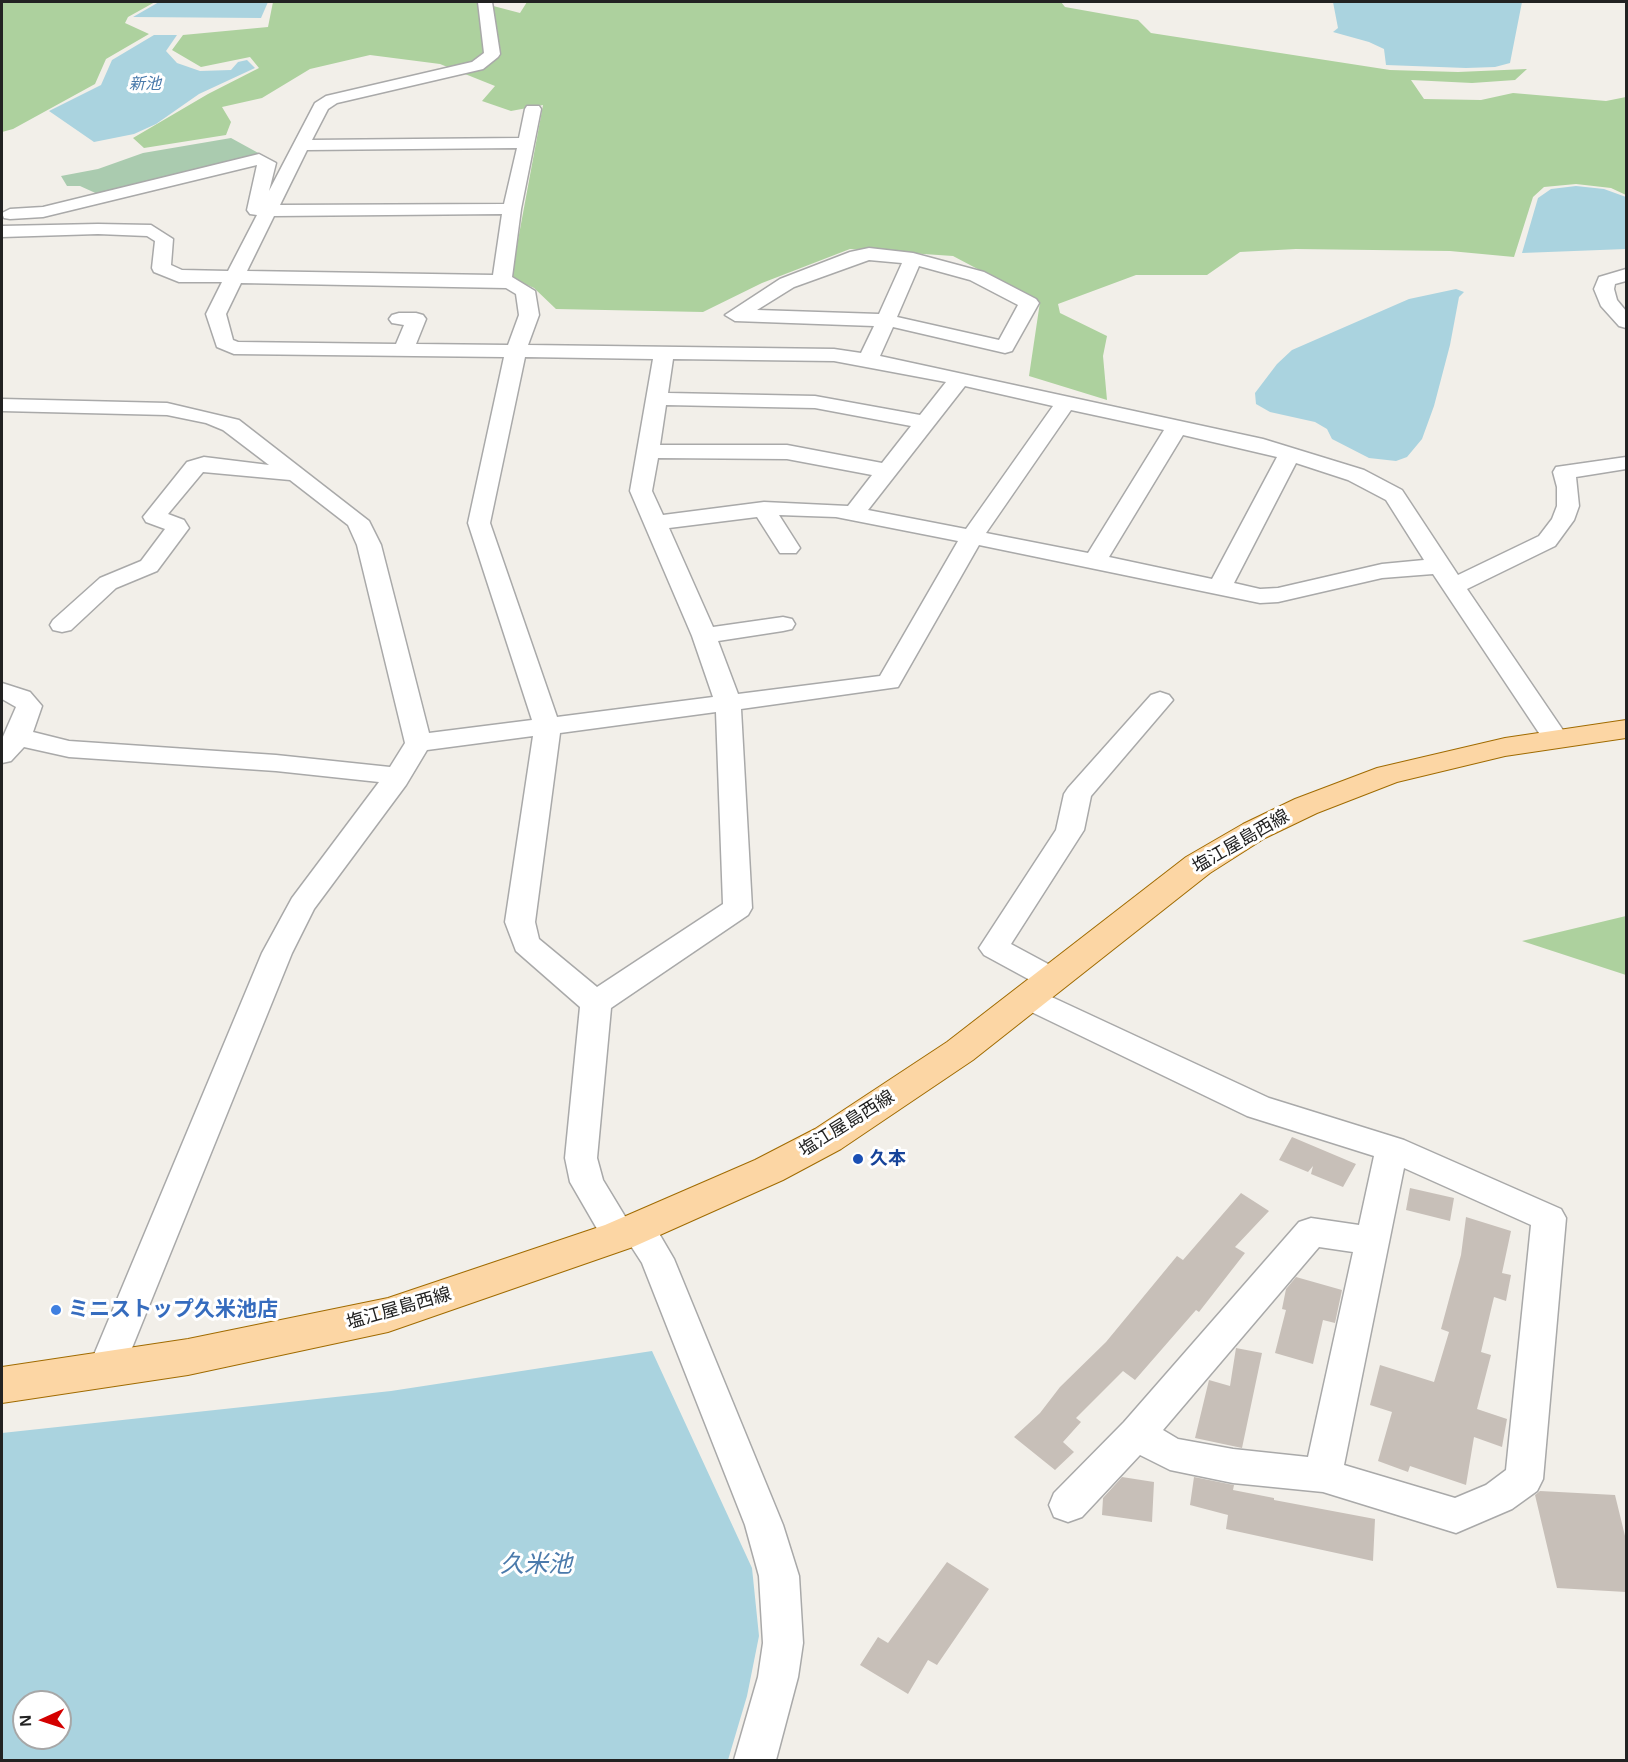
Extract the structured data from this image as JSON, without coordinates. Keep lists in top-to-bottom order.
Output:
{
  "streets": {
    "main road": ["塩江屋島西線"]
  },
  "water": ["新池", "久米池"],
  "places": ["久本", "ミニストップ久米池店"],
  "north": "left"
}
